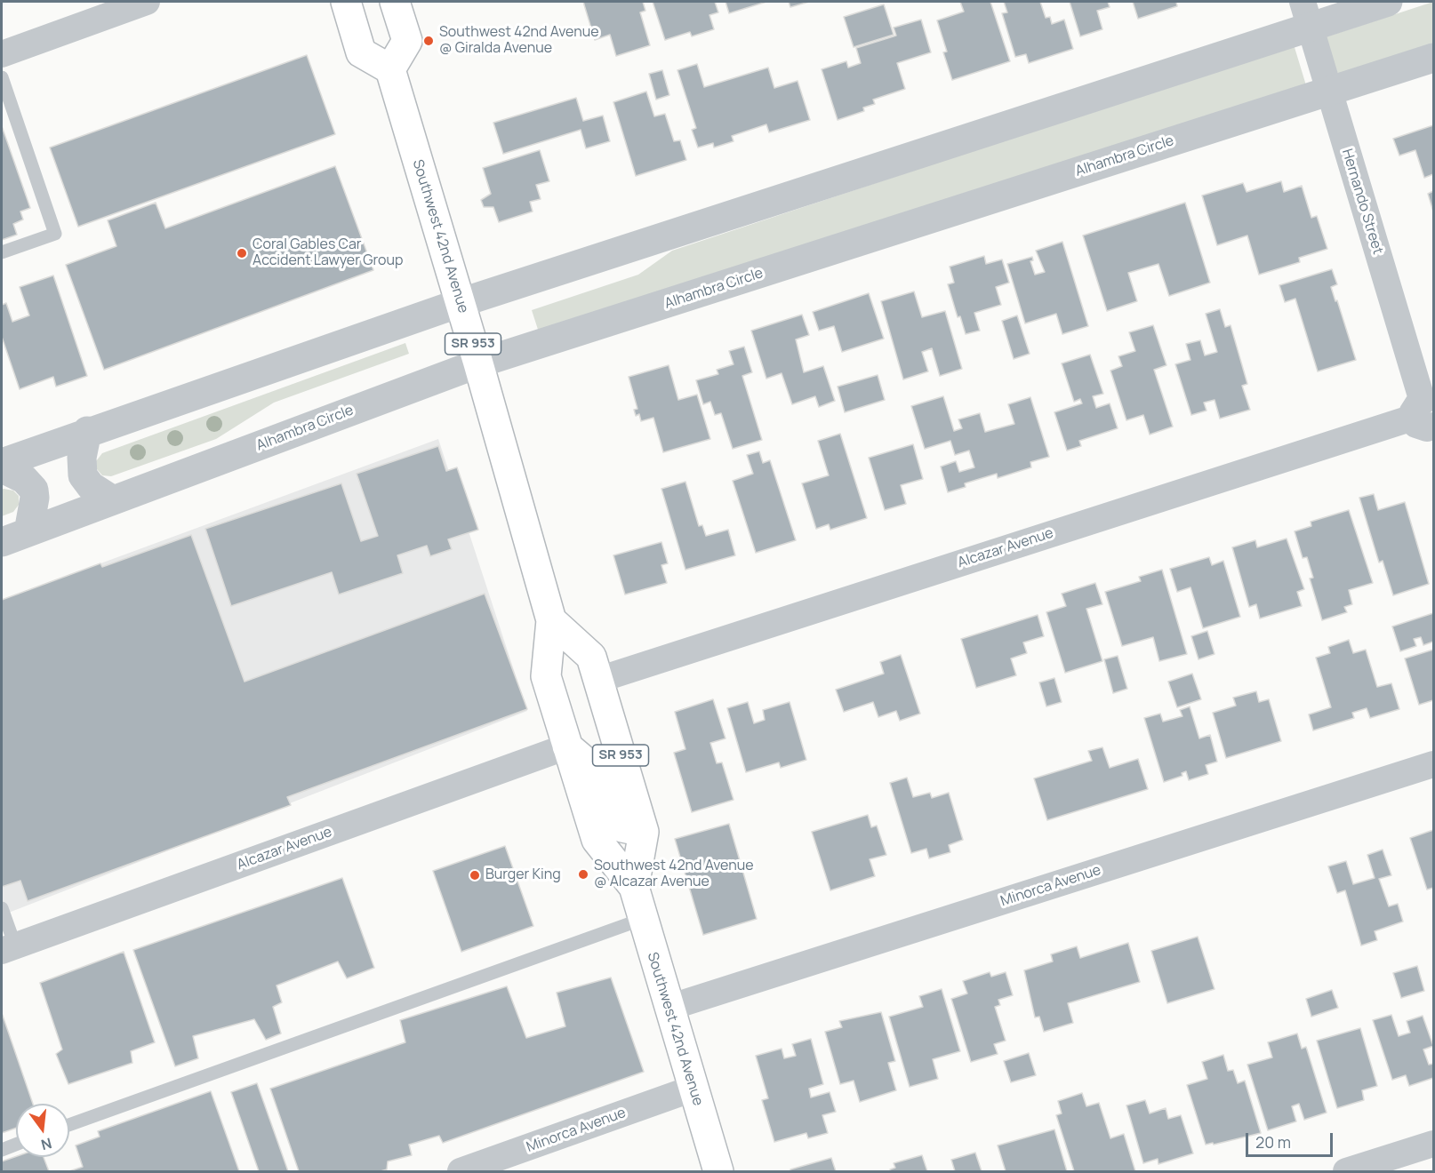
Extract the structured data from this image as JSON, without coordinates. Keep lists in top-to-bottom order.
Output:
{
  "streets": {
    "main road": ["Southwest 42nd Avenue", "SR 953"],
    "street": [
      "Alhambra Circle",
      "Hernando Street",
      "Alcazar Avenue",
      "Minorca Avenue"
    ]
  },
  "crossings": [
    ["Alhambra Circle", "Hernando Street"],
    ["Alhambra Circle", "Southwest 42nd Avenue"],
    ["Hernando Street", "Alcazar Avenue"],
    ["Southwest 42nd Avenue", "Alcazar Avenue"],
    ["Southwest 42nd Avenue", "Minorca Avenue"]
  ],
  "places": [
    "Southwest 42nd Avenue @ Giralda Avenue",
    "Coral Gables Car Accident Lawyer Group",
    "Southwest 42nd Avenue @ Alcazar Avenue",
    "Burger King"
  ],
  "scale_bar": "20 m",
  "north": "bottom"
}
